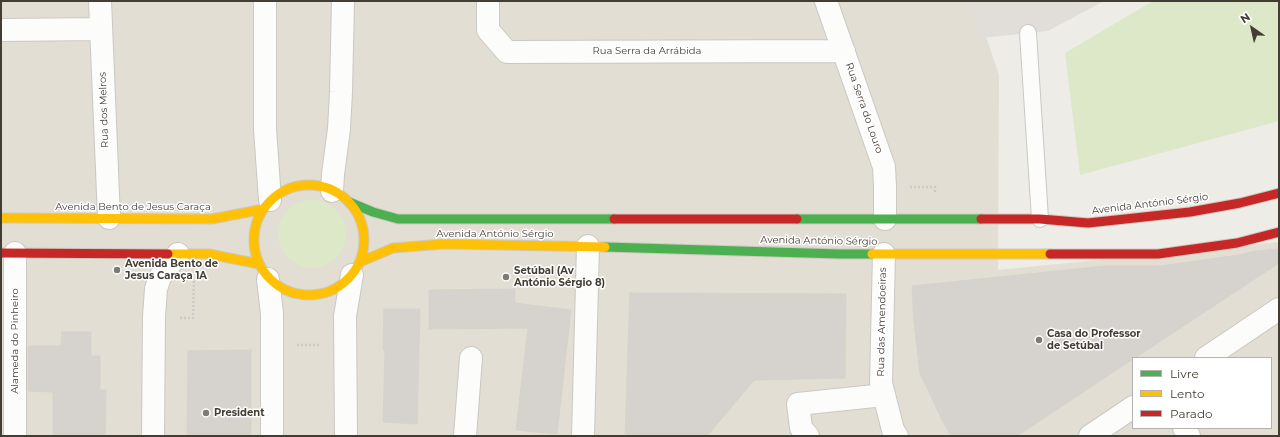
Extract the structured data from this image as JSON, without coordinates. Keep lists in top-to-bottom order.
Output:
{
  "streets": {
    "main road": ["Avenida António Sérgio", "Avenida Bento de Jesus Caraça"],
    "street": [
      "Rua Serra da Arrábida",
      "Rua Serra do Louro",
      "Rua dos Melros",
      "Rua das Amendoeiras",
      "Alameda do Pinheiro"
    ]
  },
  "crossings": [
    ["Rua Serra da Arrábida", "Rua Serra do Louro"],
    ["Rua Serra do Louro", "Avenida António Sérgio"],
    ["Rua dos Melros", "Avenida Bento de Jesus Caraça"],
    ["Avenida António Sérgio", "Avenida Bento de Jesus Caraça"],
    ["Avenida António Sérgio", "Rua das Amendoeiras"]
  ],
  "places": [
    "Avenida Bento de Jesus Caraça 1A",
    "Setúbal (Av António Sérgio 8)",
    "Casa do Professor de Setúbal",
    "President"
  ],
  "legend": ["Livre", "Lento", "Parado"],
  "north": "top left"
}
